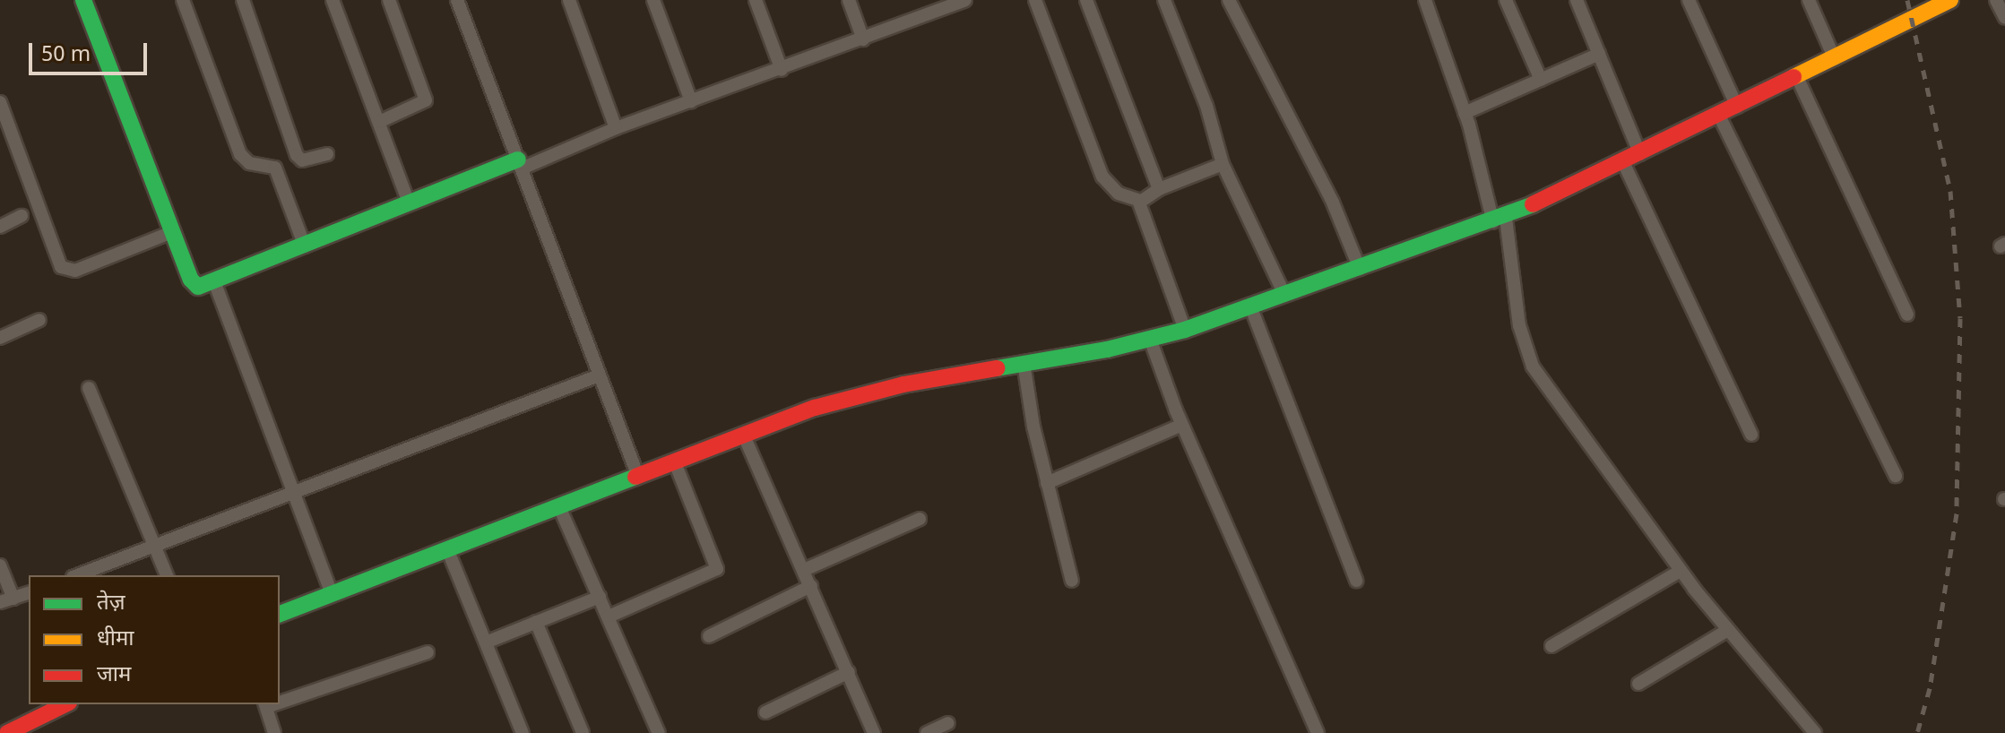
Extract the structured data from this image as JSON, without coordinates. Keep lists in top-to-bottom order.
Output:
{
  "legend": ["तेज़", "धीमा", "जाम"],
  "scale_bar": "50 m"
}
